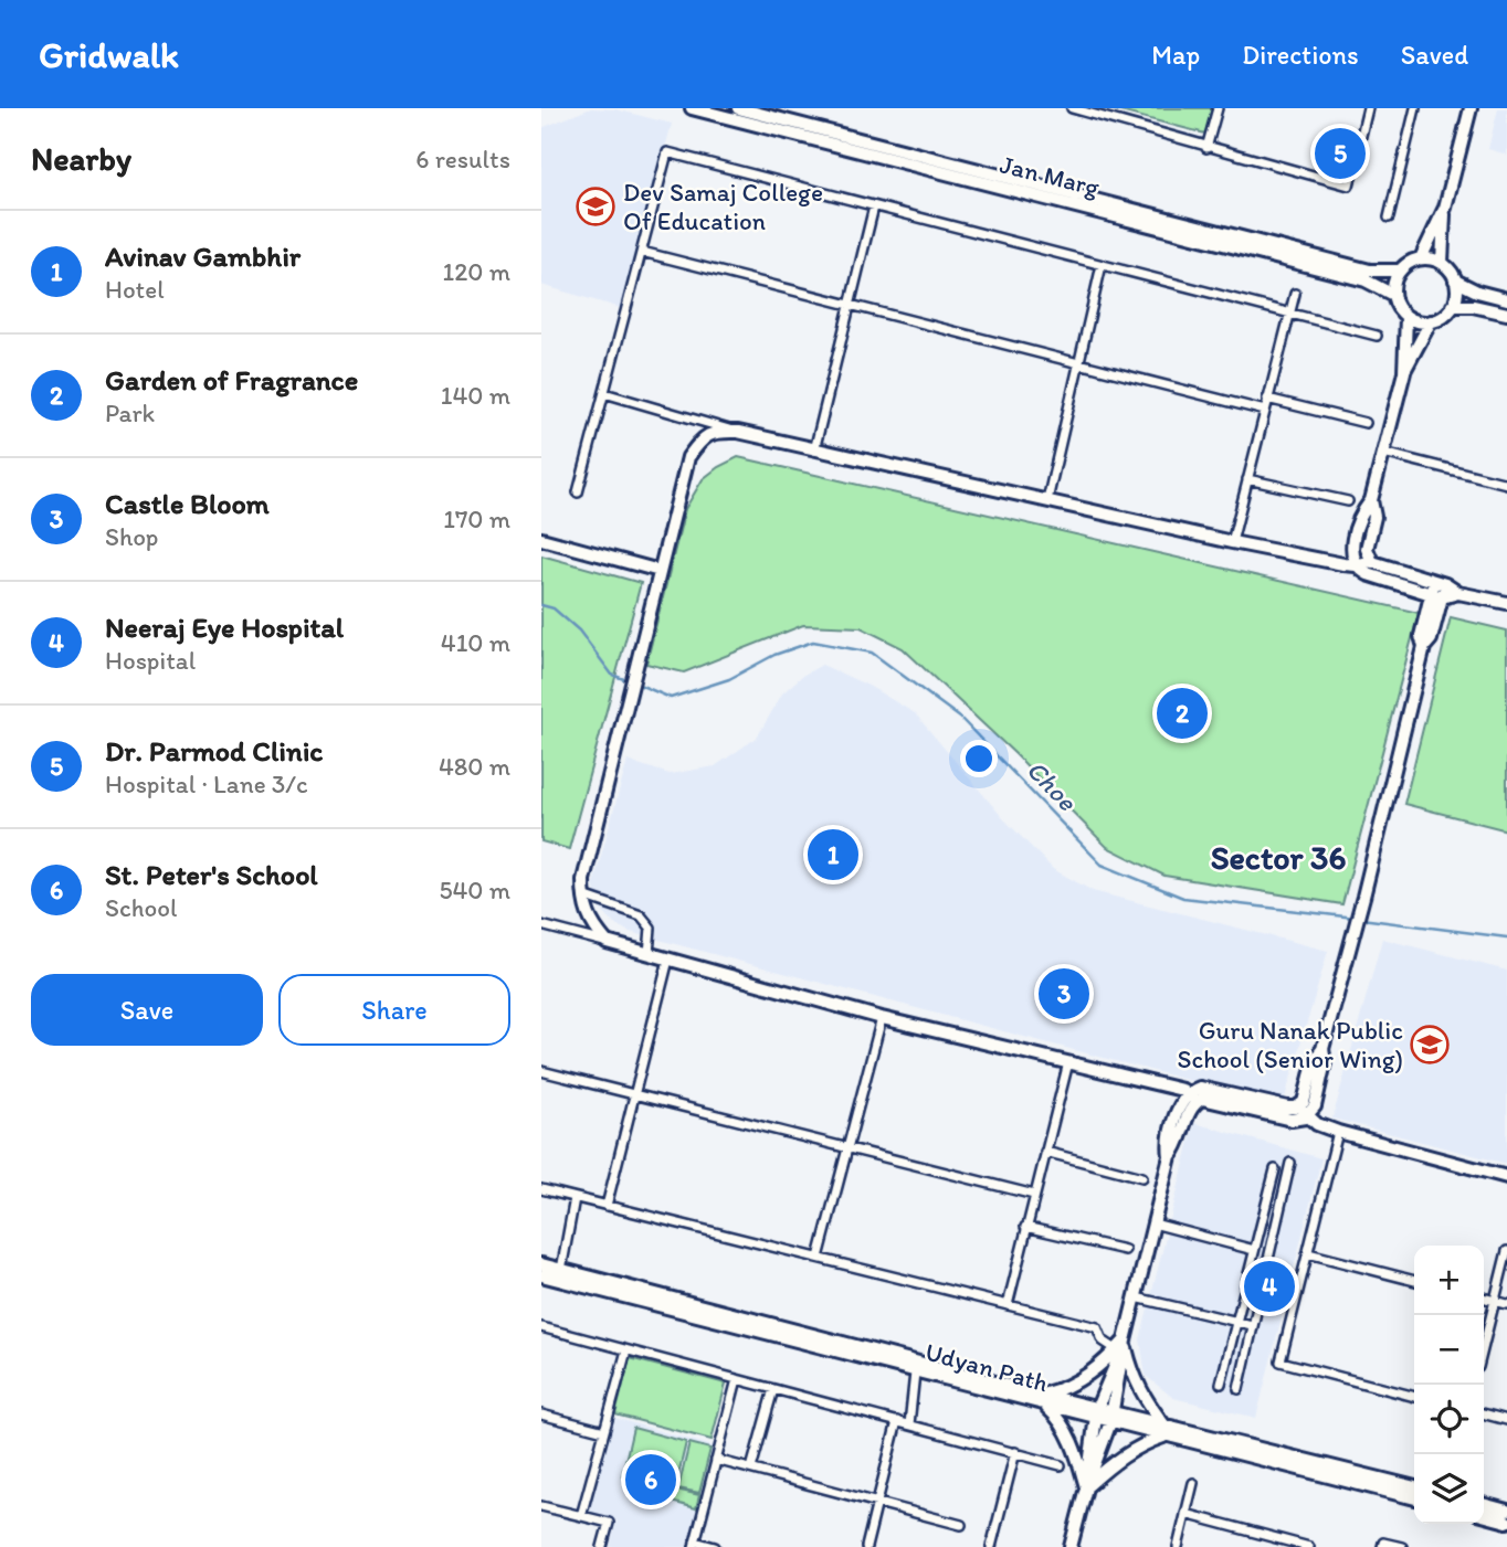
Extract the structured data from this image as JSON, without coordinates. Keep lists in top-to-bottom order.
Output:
{
  "streets": {
    "street": ["Jan Marg", "Udyan Path"]
  },
  "districts": ["Sector 36"],
  "water": ["Choe"],
  "places": {
    "school or university": ["Dev Samaj College Of Education", "Guru Nanak Public School (Senior Wing)"]
  },
  "page": {
    "header": "Gridwalk",
    "nav": ["Map", "Directions", "Saved"],
    "heading": ["Nearby", "6 results"],
    "pins": [
      "5",
      "2",
      "1",
      "3",
      "4",
      "6"
    ],
    "list": [
      {
        "mark": "1",
        "name": "Avinav Gambhir",
        "note": "Hotel",
        "value": "120 m"
      },
      {
        "mark": "2",
        "name": "Garden of Fragrance",
        "note": "Park",
        "value": "140 m"
      },
      {
        "mark": "3",
        "name": "Castle Bloom",
        "note": "Shop",
        "value": "170 m"
      },
      {
        "mark": "4",
        "name": "Neeraj Eye Hospital",
        "note": "Hospital",
        "value": "410 m"
      },
      {
        "mark": "5",
        "name": "Dr. Parmod Clinic",
        "note": "Hospital · Lane 3/c",
        "value": "480 m"
      },
      {
        "mark": "6",
        "name": "St. Peter's School",
        "note": "School",
        "value": "540 m"
      }
    ],
    "buttons": ["Save", "Share"],
    "map_buttons": ["+", "−"]
  }
}
